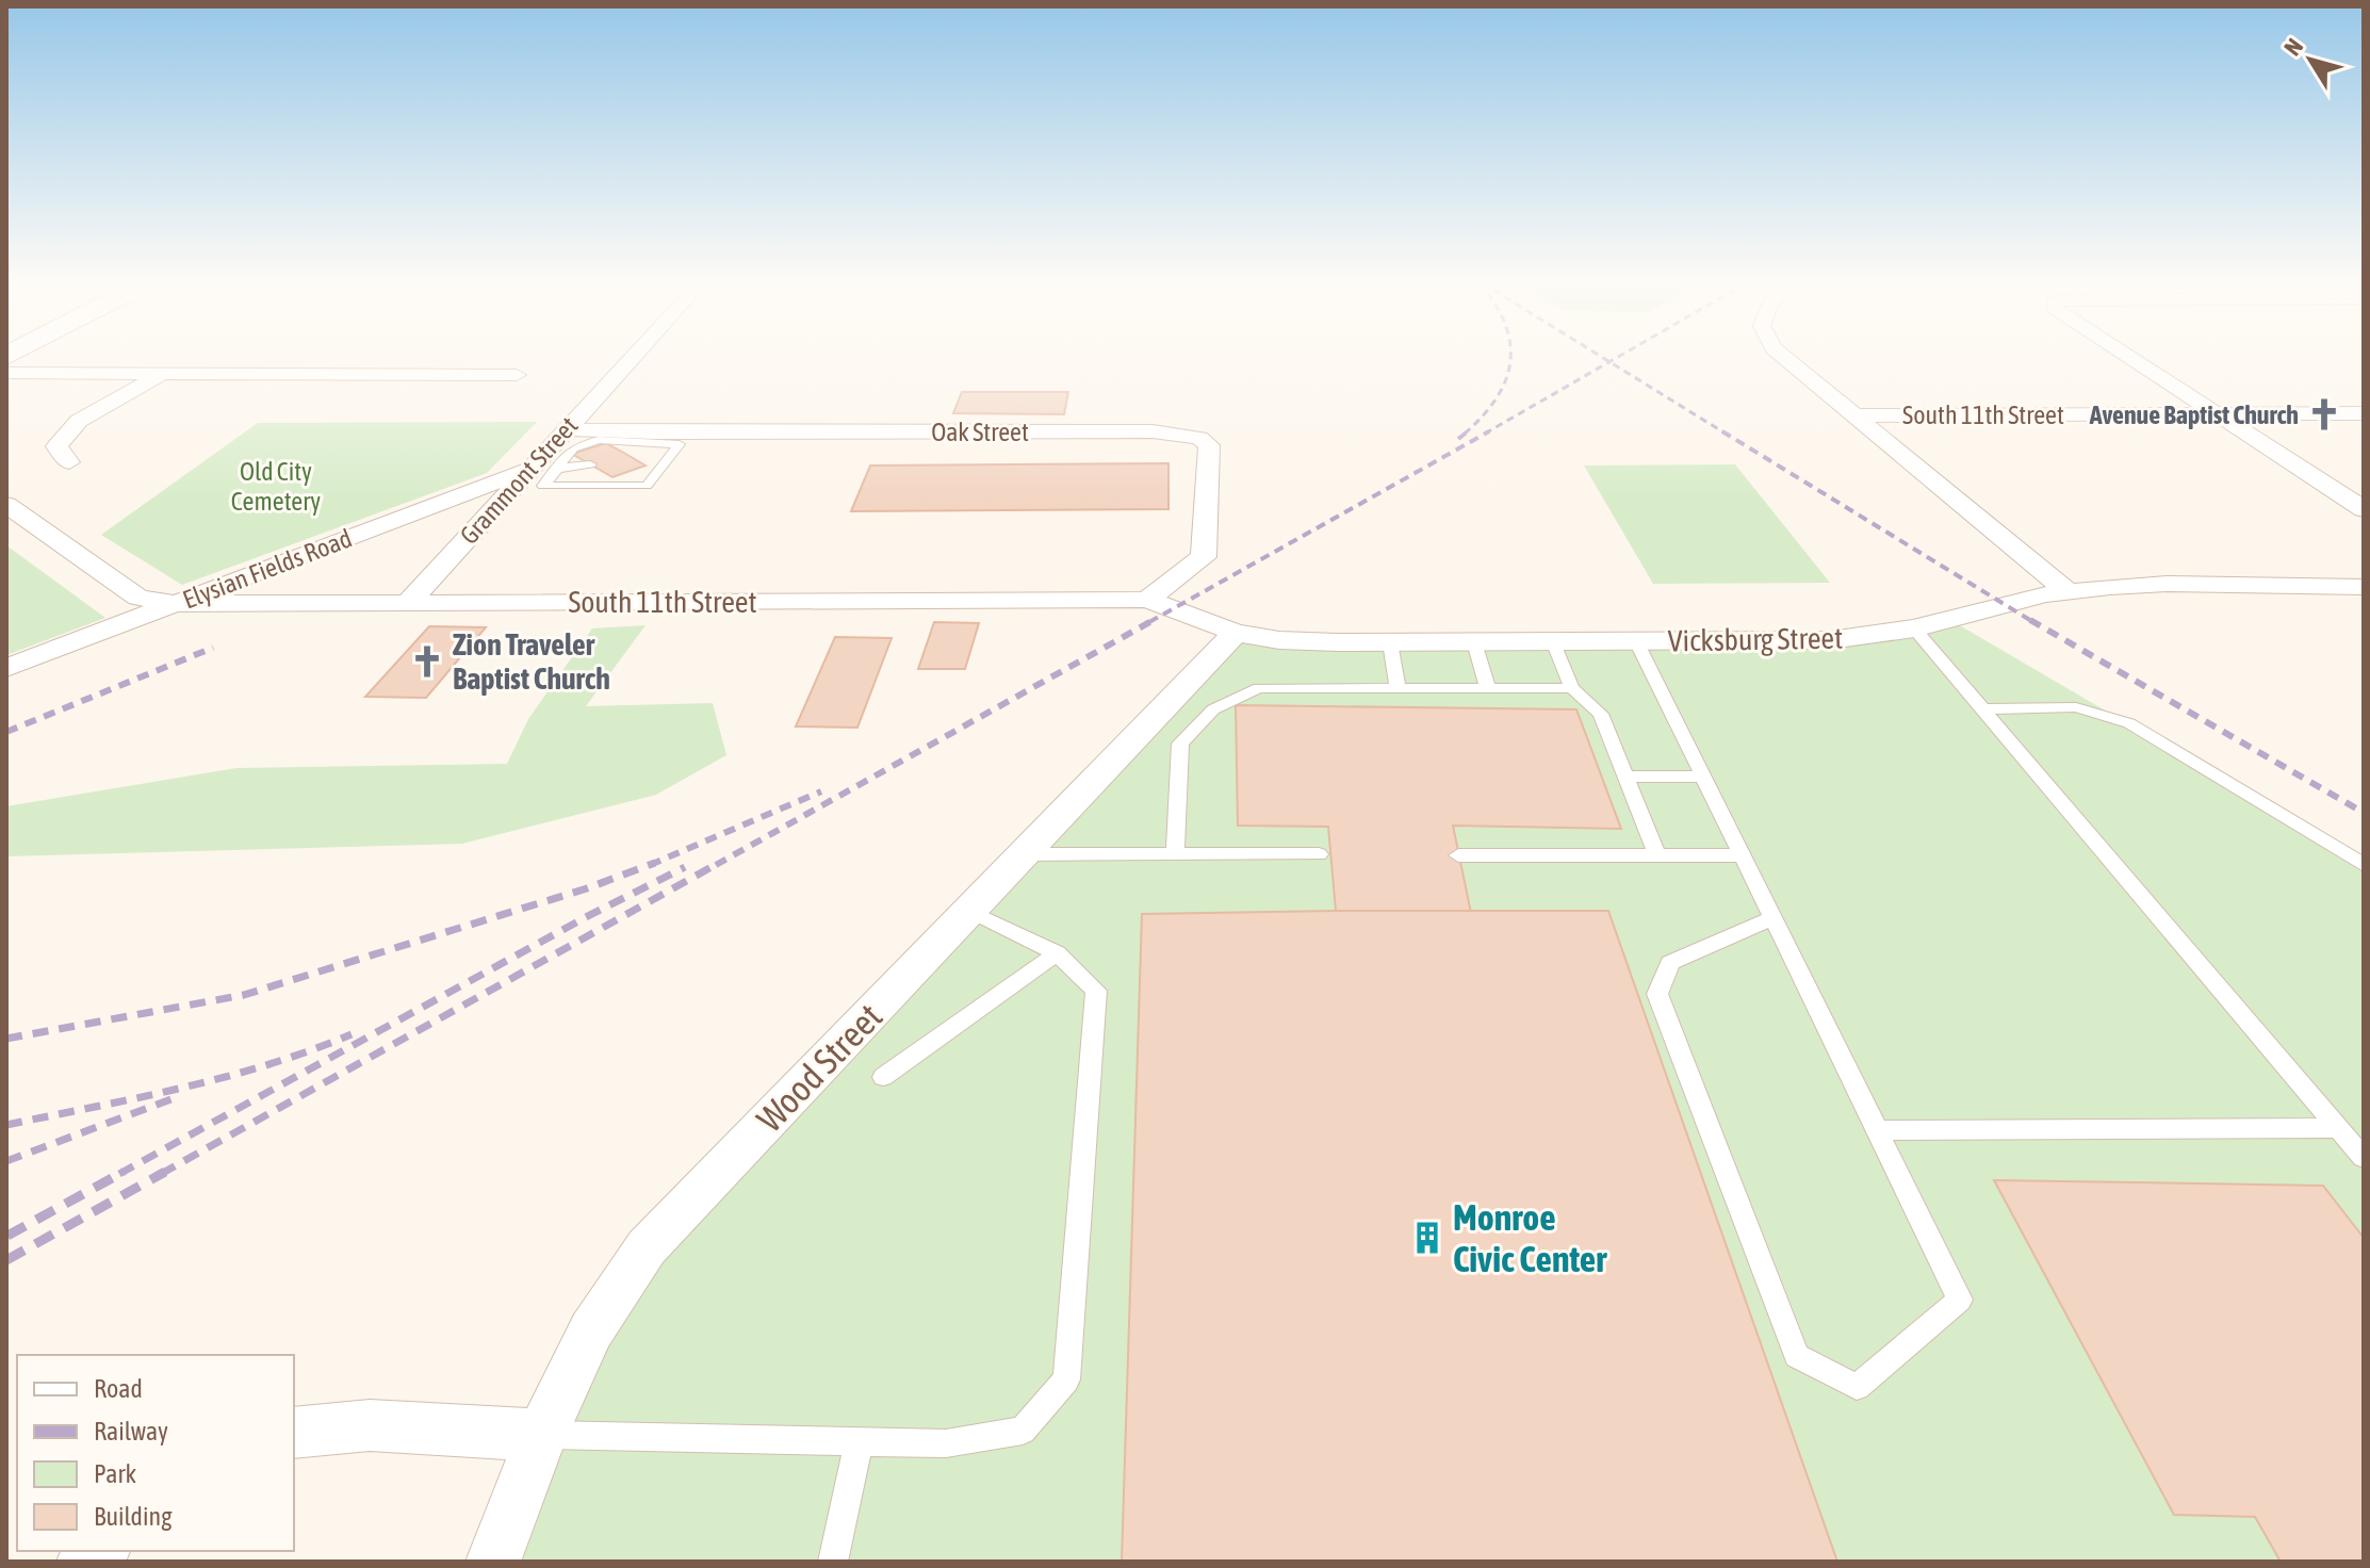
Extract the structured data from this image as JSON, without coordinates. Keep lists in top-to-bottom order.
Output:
{
  "streets": {
    "street": [
      "South 11th Street",
      "Oak Street",
      "Grammont Street",
      "Elysian Fields Road",
      "Vicksburg Street",
      "Wood Street"
    ]
  },
  "crossings": [
    ["South 11th Street", "Oak Street"],
    ["South 11th Street", "Grammont Street"],
    ["South 11th Street", "Elysian Fields Road"],
    ["South 11th Street", "Vicksburg Street"],
    ["Oak Street", "Grammont Street"],
    ["Oak Street", "Vicksburg Street"],
    ["Grammont Street", "Elysian Fields Road"],
    ["Vicksburg Street", "Wood Street"]
  ],
  "parks": ["Old City Cemetery"],
  "places": {
    "church": ["Avenue Baptist Church", "Zion Traveler Baptist Church"],
    "building": ["Monroe Civic Center"]
  },
  "legend": [
    "Road",
    "Railway",
    "Park",
    "Building"
  ],
  "north": "top left"
}
